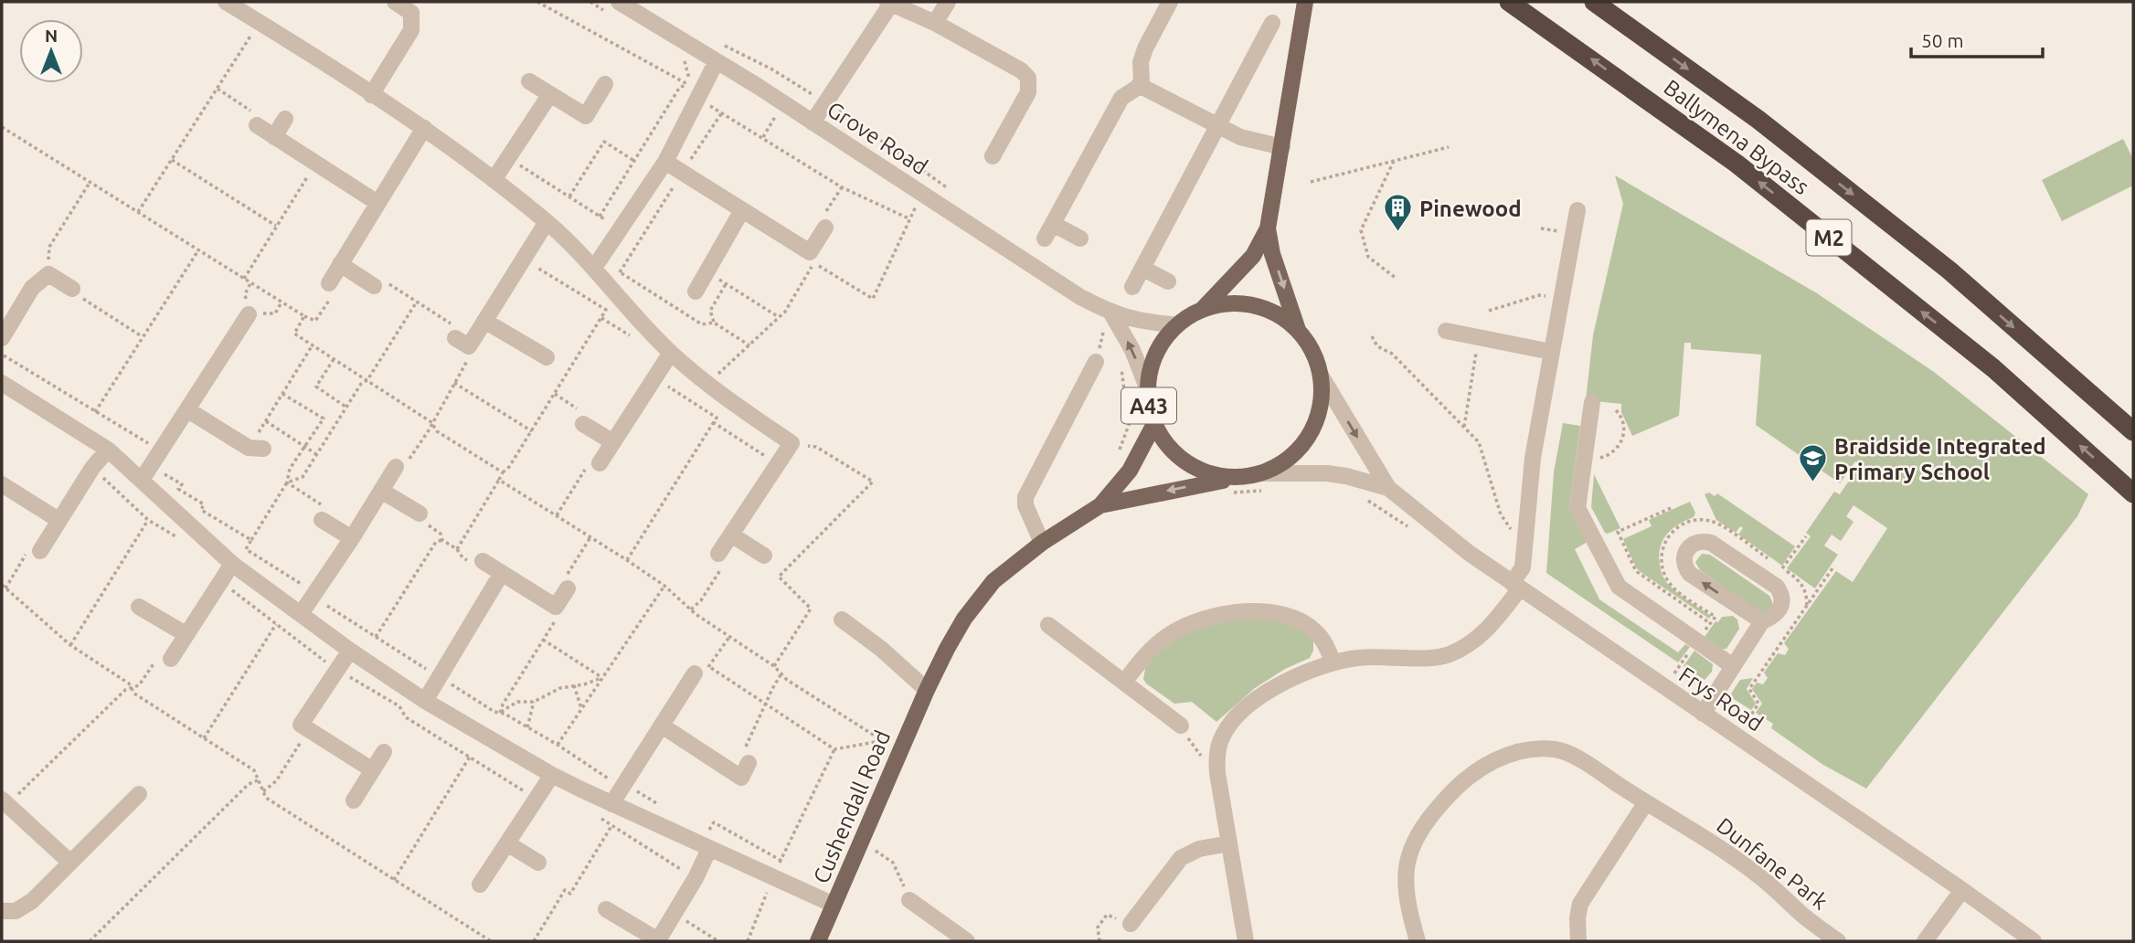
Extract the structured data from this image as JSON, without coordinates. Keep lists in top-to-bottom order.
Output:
{
  "streets": {
    "highway": ["Ballymena Bypass", "M2"],
    "main road": ["A43", "Cushendall Road"],
    "street": ["Grove Road", "Frys Road", "Dunfane Park"]
  },
  "crossings": [
    ["Grove Road", "A43"],
    ["Grove Road", "Frys Road"],
    ["Grove Road", "Cushendall Road"],
    ["A43", "Frys Road"],
    ["A43", "Cushendall Road"],
    ["Frys Road", "Cushendall Road"]
  ],
  "places": {
    "building": ["Pinewood"],
    "school or university": ["Braidside Integrated Primary School"]
  },
  "scale_bar": "50 m",
  "north": "top"
}
